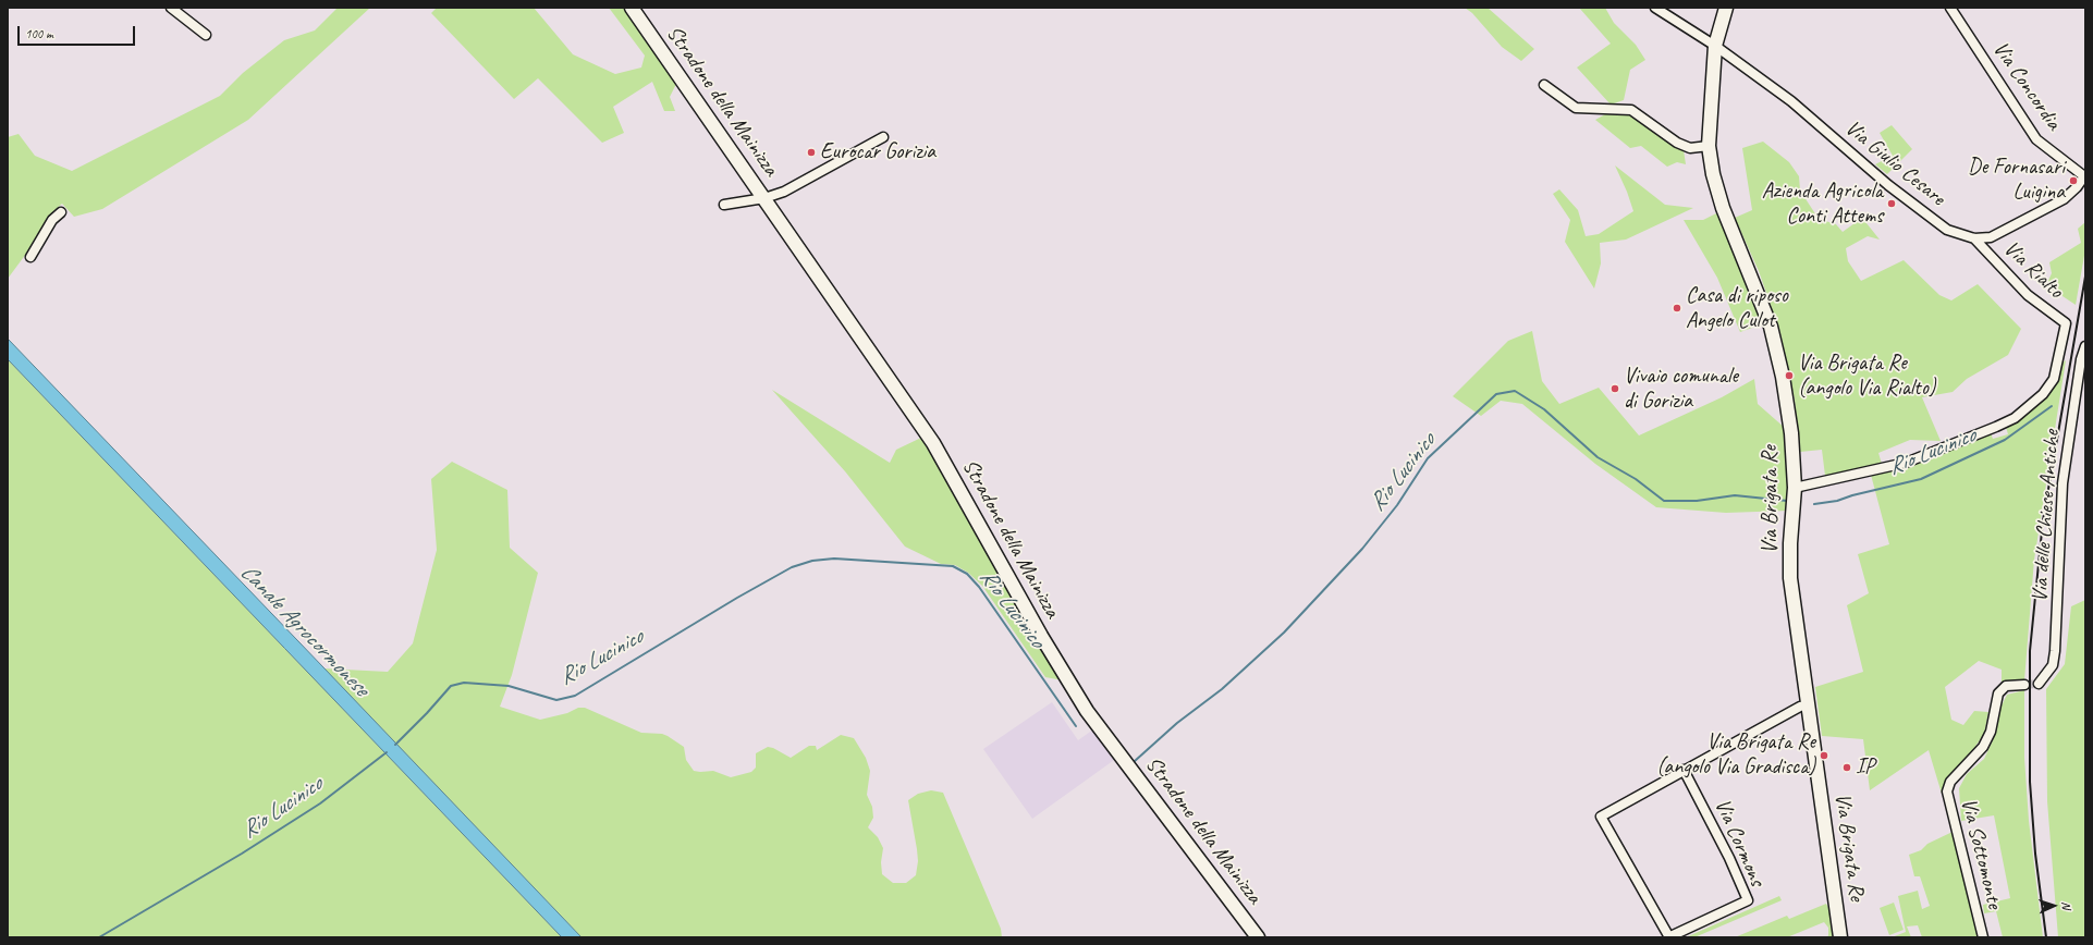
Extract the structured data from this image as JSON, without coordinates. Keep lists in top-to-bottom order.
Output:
{
  "streets": {
    "main road": ["Stradone della Mainizza", "Via Brigata Re"],
    "street": [
      "Via Concordia",
      "Via Giulio Cesare",
      "Via Rialto",
      "Via delle Chiese Antiche",
      "Via Cormons",
      "Via Sottomonte"
    ]
  },
  "crossings": [
    ["Via Concordia", "Via Giulio Cesare"],
    ["Via Giulio Cesare", "Via Rialto"],
    ["Via Giulio Cesare", "Via Brigata Re"],
    ["Via Rialto", "Via Brigata Re"]
  ],
  "water": ["Rio Lucinico", "Canale Agrocormonese"],
  "places": [
    "Eurocar Gorizia",
    "De Fornasari Luigina",
    "Azienda Agricola Conti Attems",
    "Casa di riposo Angelo Culot",
    "Via Brigata Re (angolo Via Rialto)",
    "Vivaio comunale di Gorizia",
    "Via Brigata Re (angolo Via Gradisca)",
    "IP"
  ],
  "scale_bar": "100 m",
  "north": "right"
}
